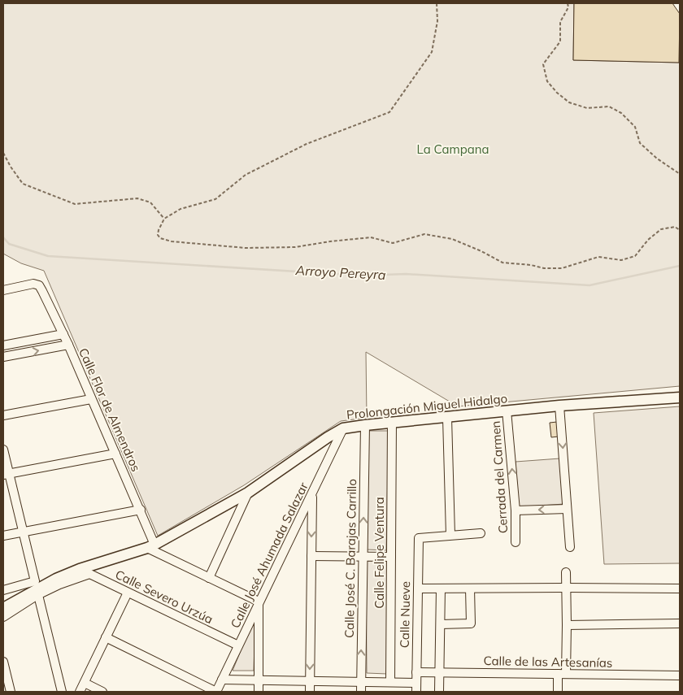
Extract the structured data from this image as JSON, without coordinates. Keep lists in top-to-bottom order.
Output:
{
  "streets": {
    "main road": ["Prolongación Miguel Hidalgo"],
    "street": [
      "Calle Flor de Almendros",
      "Cerrada del Carmen",
      "Calle Felipe Ventura",
      "Calle José Ahumada Salazar",
      "Calle José C. Barajas Carrillo",
      "Calle Severo Urzúa",
      "Calle Nueve",
      "Calle de las Artesanías"
    ]
  },
  "crossings": [
    ["Prolongación Miguel Hidalgo", "Calle Flor de Almendros"],
    ["Prolongación Miguel Hidalgo", "Cerrada del Carmen"],
    ["Prolongación Miguel Hidalgo", "Calle Felipe Ventura"],
    ["Prolongación Miguel Hidalgo", "Calle José Ahumada Salazar"],
    ["Prolongación Miguel Hidalgo", "Calle José C. Barajas Carrillo"],
    ["Prolongación Miguel Hidalgo", "Calle Severo Urzúa"],
    ["Calle José Ahumada Salazar", "Calle Severo Urzúa"],
    ["Calle Nueve", "Calle de las Artesanías"]
  ],
  "water": ["Arroyo Pereyra"],
  "parks": ["La Campana"]
}
